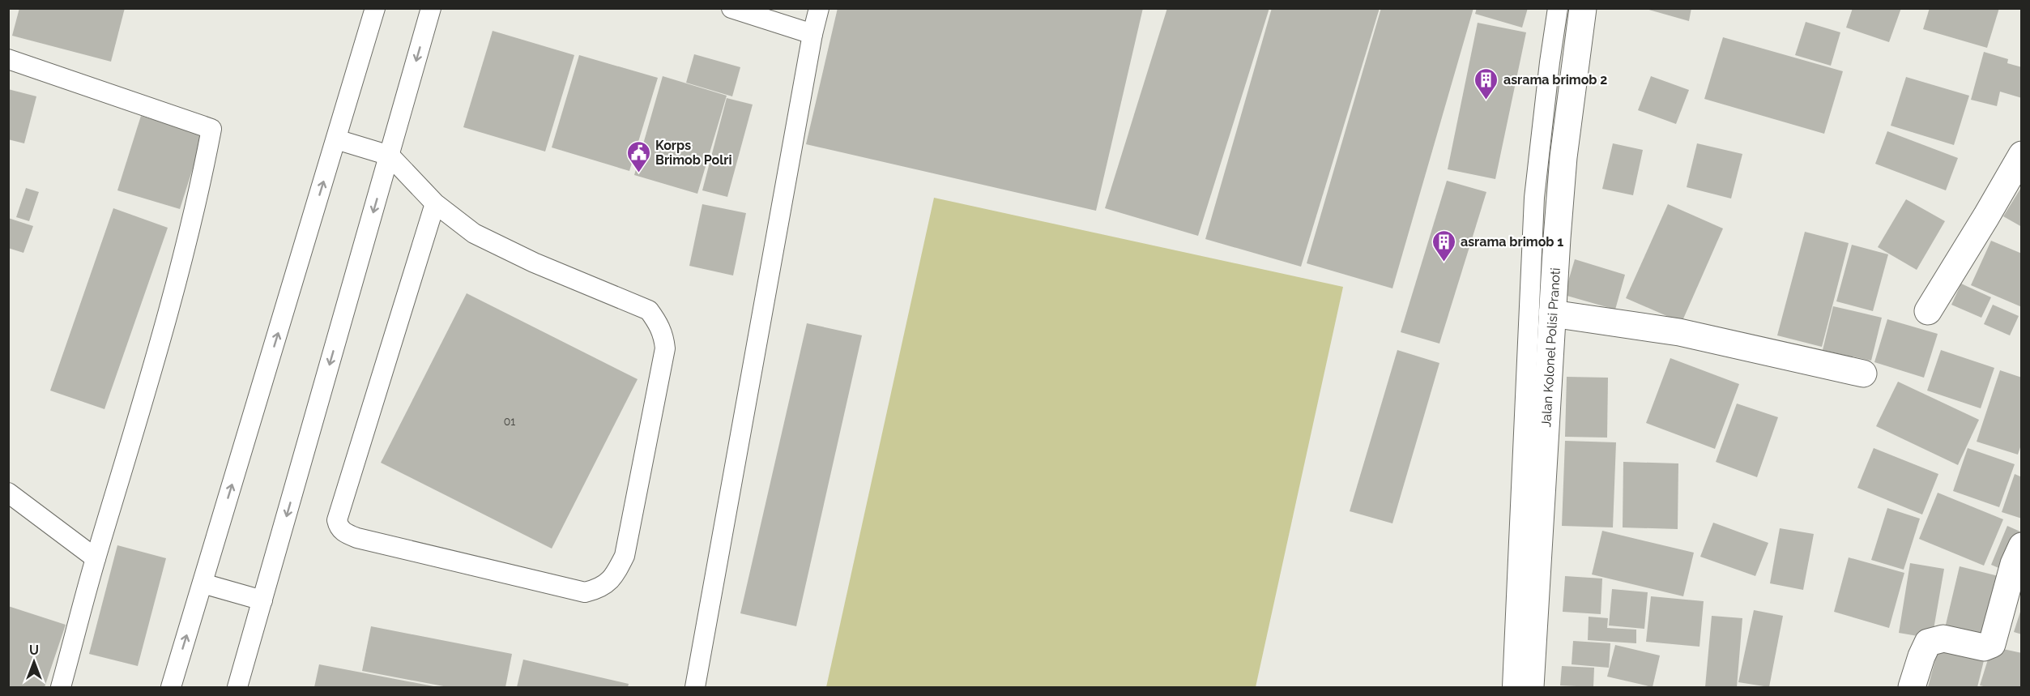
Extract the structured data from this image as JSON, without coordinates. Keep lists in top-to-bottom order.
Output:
{
  "streets": {
    "street": ["Jalan Kolonel Polisi Pranoti"]
  },
  "places": {
    "building": ["asrama brimob 2", "asrama brimob 1"],
    "public building": ["Korps Brimob Polri"]
  },
  "house_numbers": ["01"],
  "north": "top"
}
